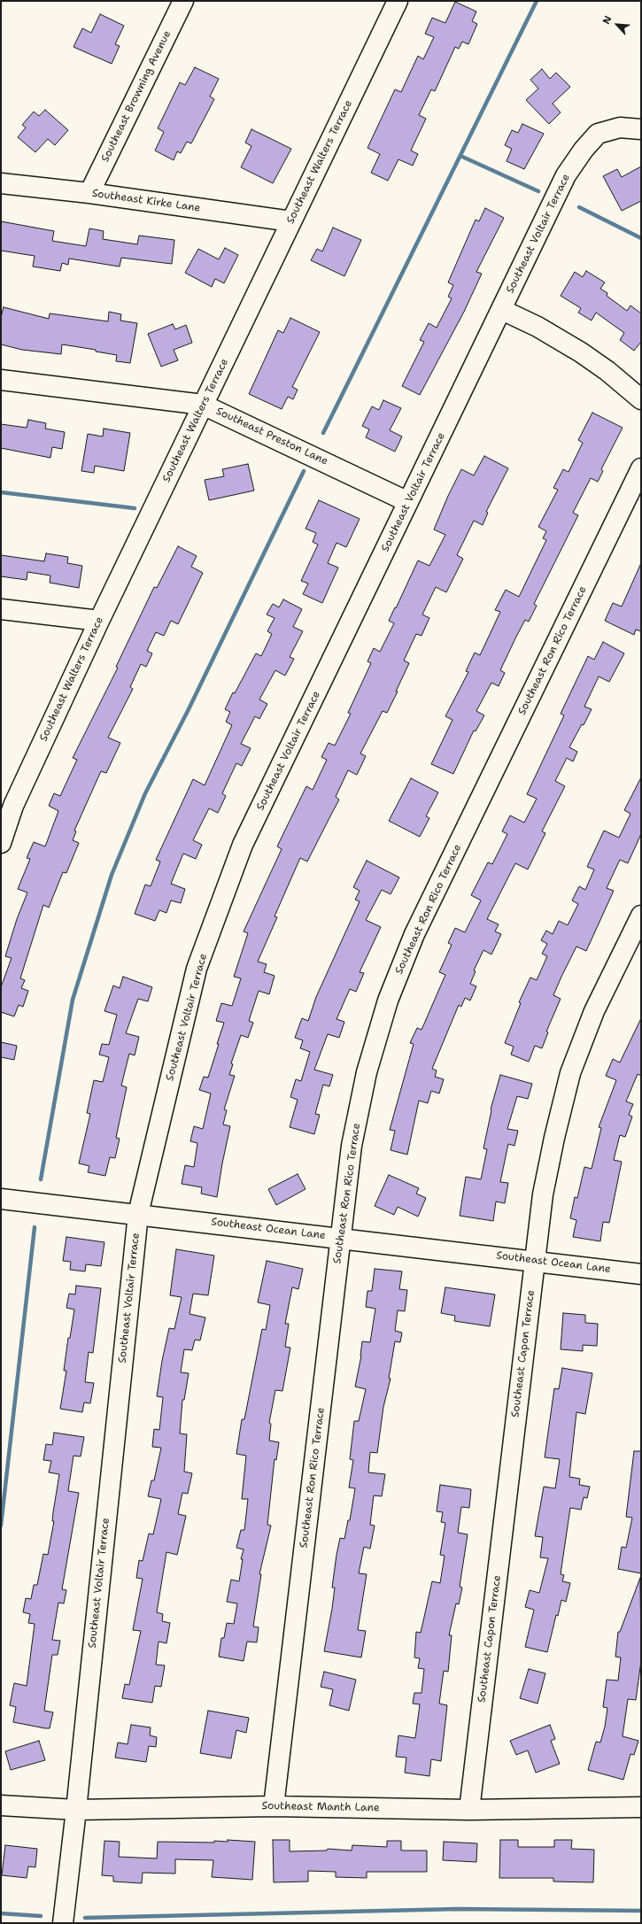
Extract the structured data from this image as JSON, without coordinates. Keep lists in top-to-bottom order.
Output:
{
  "streets": {
    "street": [
      "Southeast Browning Avenue",
      "Southeast Walters Terrace",
      "Southeast Kirke Lane",
      "Southeast Voltair Terrace",
      "Southeast Preston Lane",
      "Southeast Ron Rico Terrace",
      "Southeast Ocean Lane",
      "Southeast Capon Terrace",
      "Southeast Manth Lane"
    ]
  },
  "crossings": [
    ["Southeast Browning Avenue", "Southeast Kirke Lane"],
    ["Southeast Walters Terrace", "Southeast Kirke Lane"],
    ["Southeast Walters Terrace", "Southeast Preston Lane"],
    ["Southeast Voltair Terrace", "Southeast Preston Lane"],
    ["Southeast Voltair Terrace", "Southeast Ocean Lane"],
    ["Southeast Voltair Terrace", "Southeast Manth Lane"],
    ["Southeast Ron Rico Terrace", "Southeast Ocean Lane"],
    ["Southeast Ron Rico Terrace", "Southeast Manth Lane"],
    ["Southeast Ocean Lane", "Southeast Capon Terrace"],
    ["Southeast Capon Terrace", "Southeast Manth Lane"]
  ],
  "north": "top left"
}
